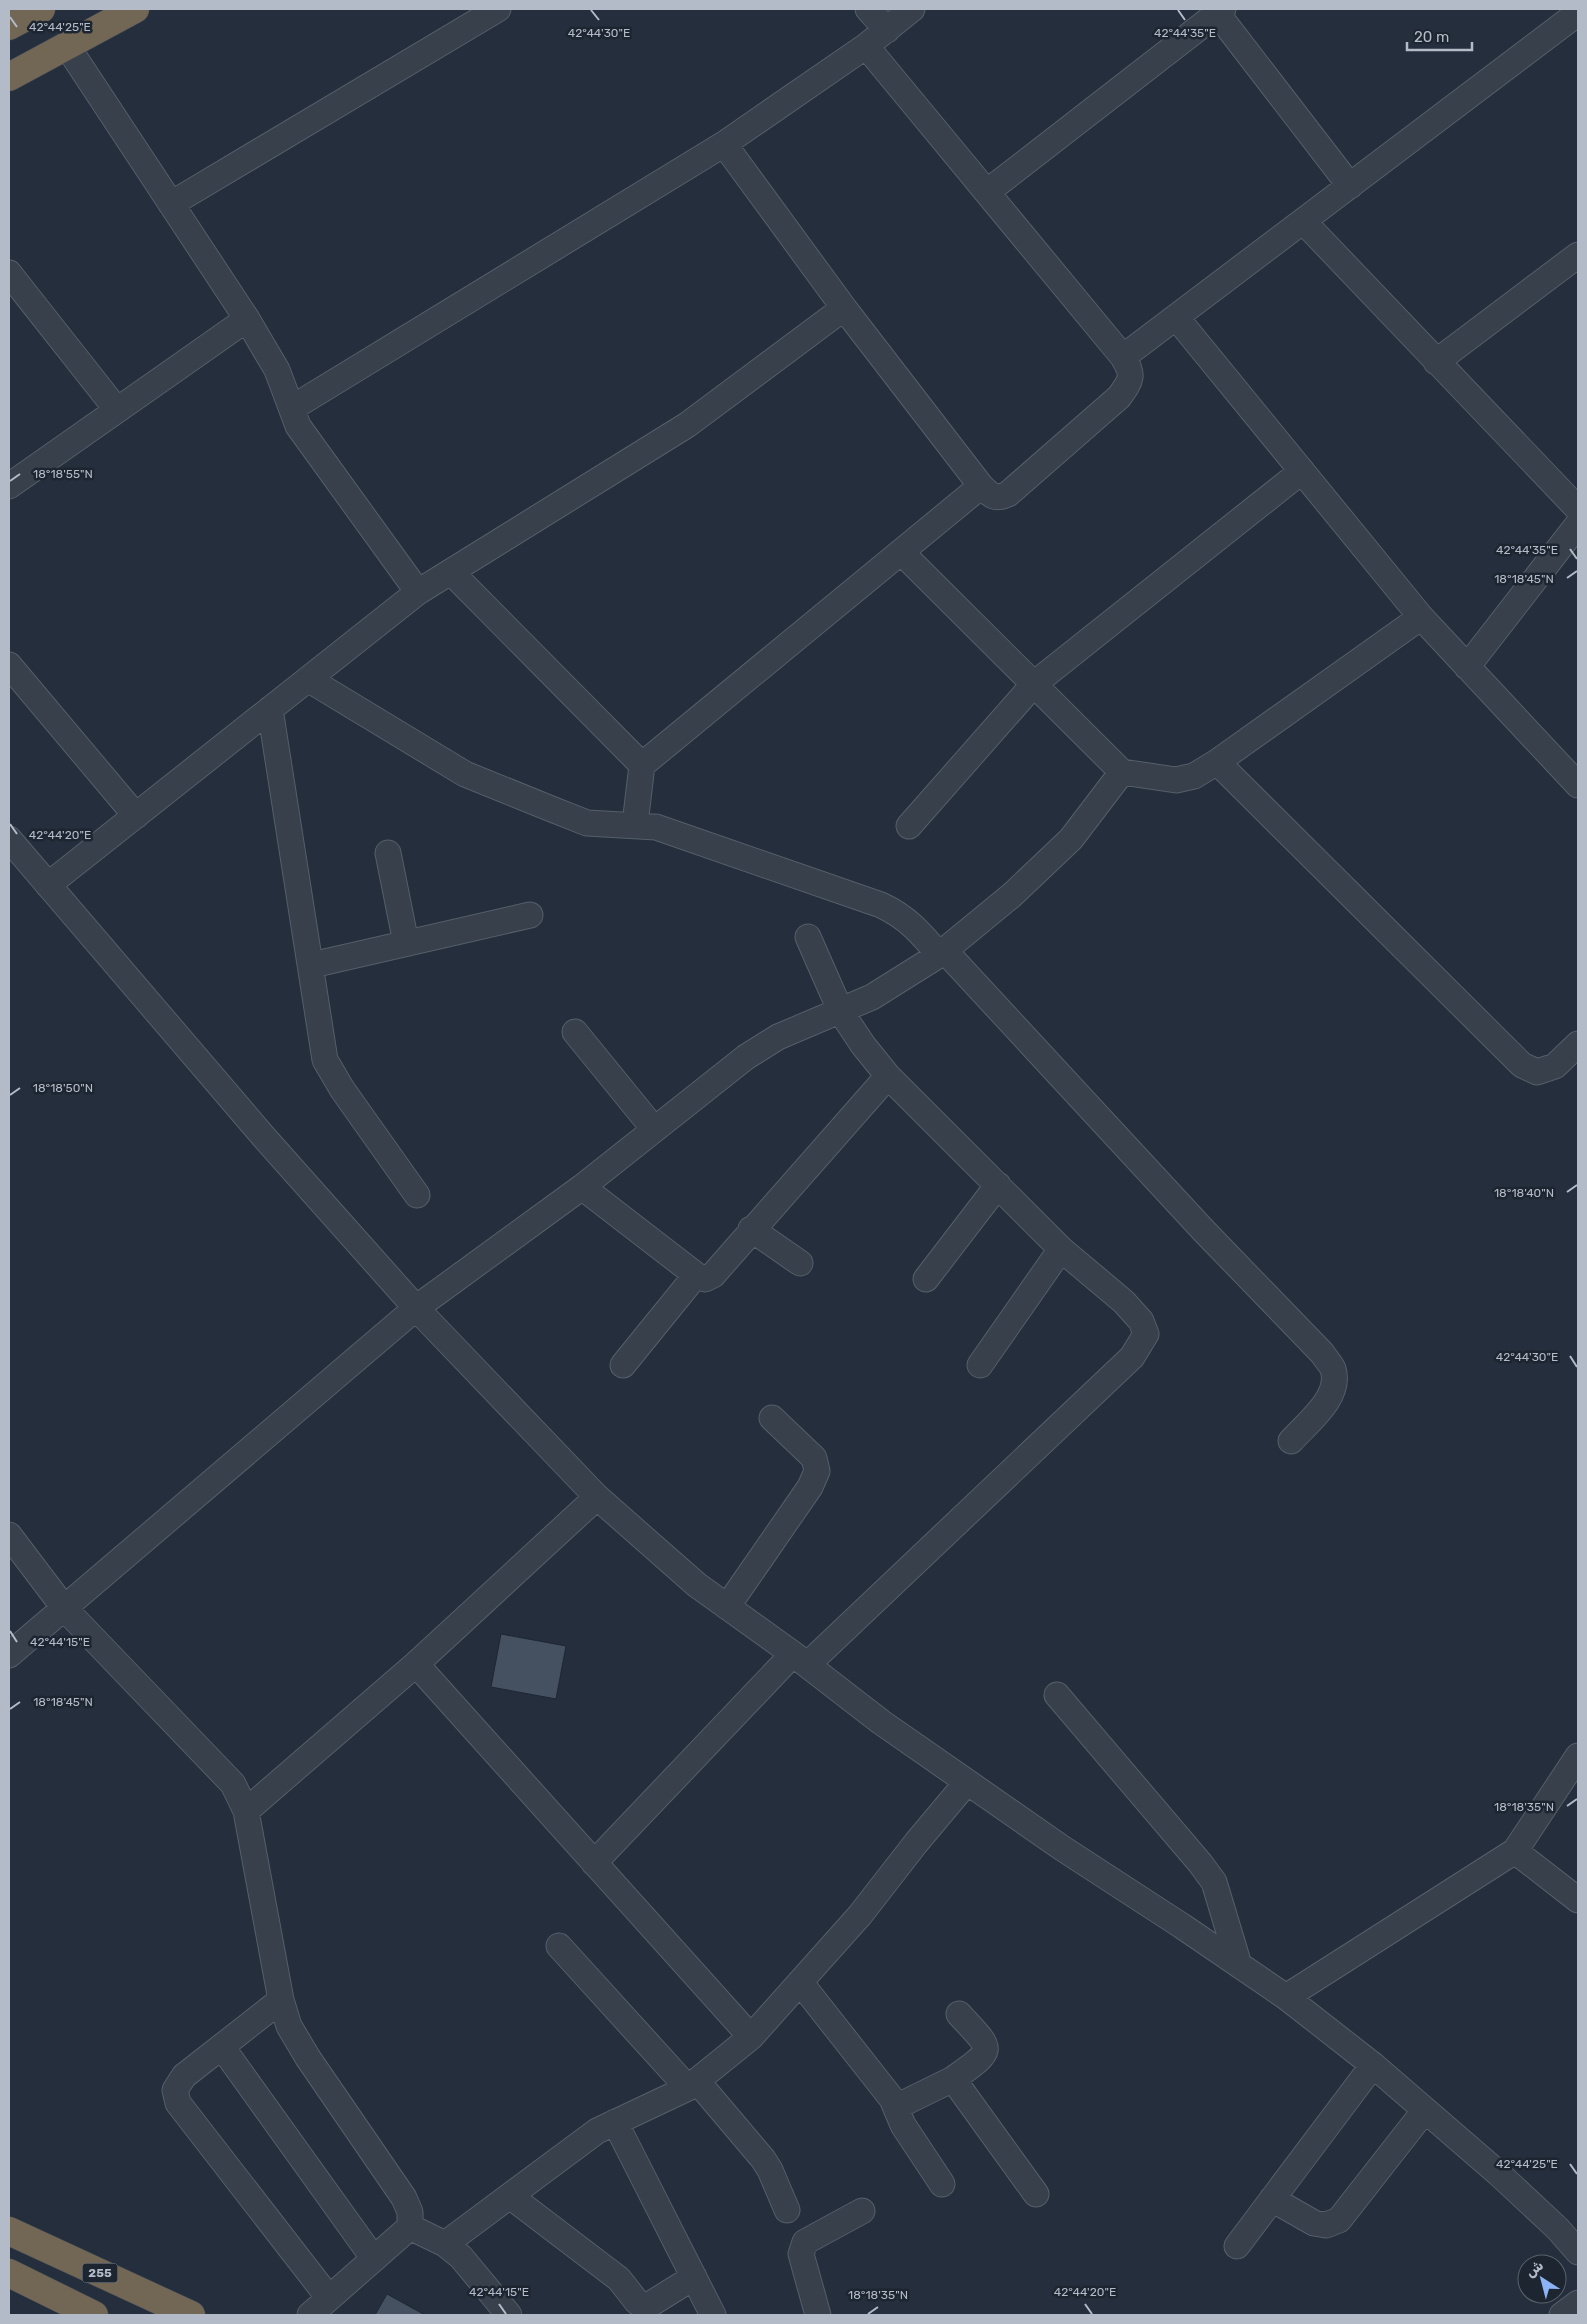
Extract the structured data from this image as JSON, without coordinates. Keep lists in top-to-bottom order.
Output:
{
  "streets": {
    "highway": ["255"]
  },
  "scale_bar": "20 m",
  "north": "top left",
  "coordinates": [
    "42°44'25\"E",
    "42°44'30\"E",
    "42°44'35\"E",
    "18°18'55\"N",
    "18°18'45\"N",
    "42°44'20\"E",
    "18°18'50\"N",
    "18°18'40\"N",
    "42°44'15\"E",
    "18°18'35\"N"
  ]
}
